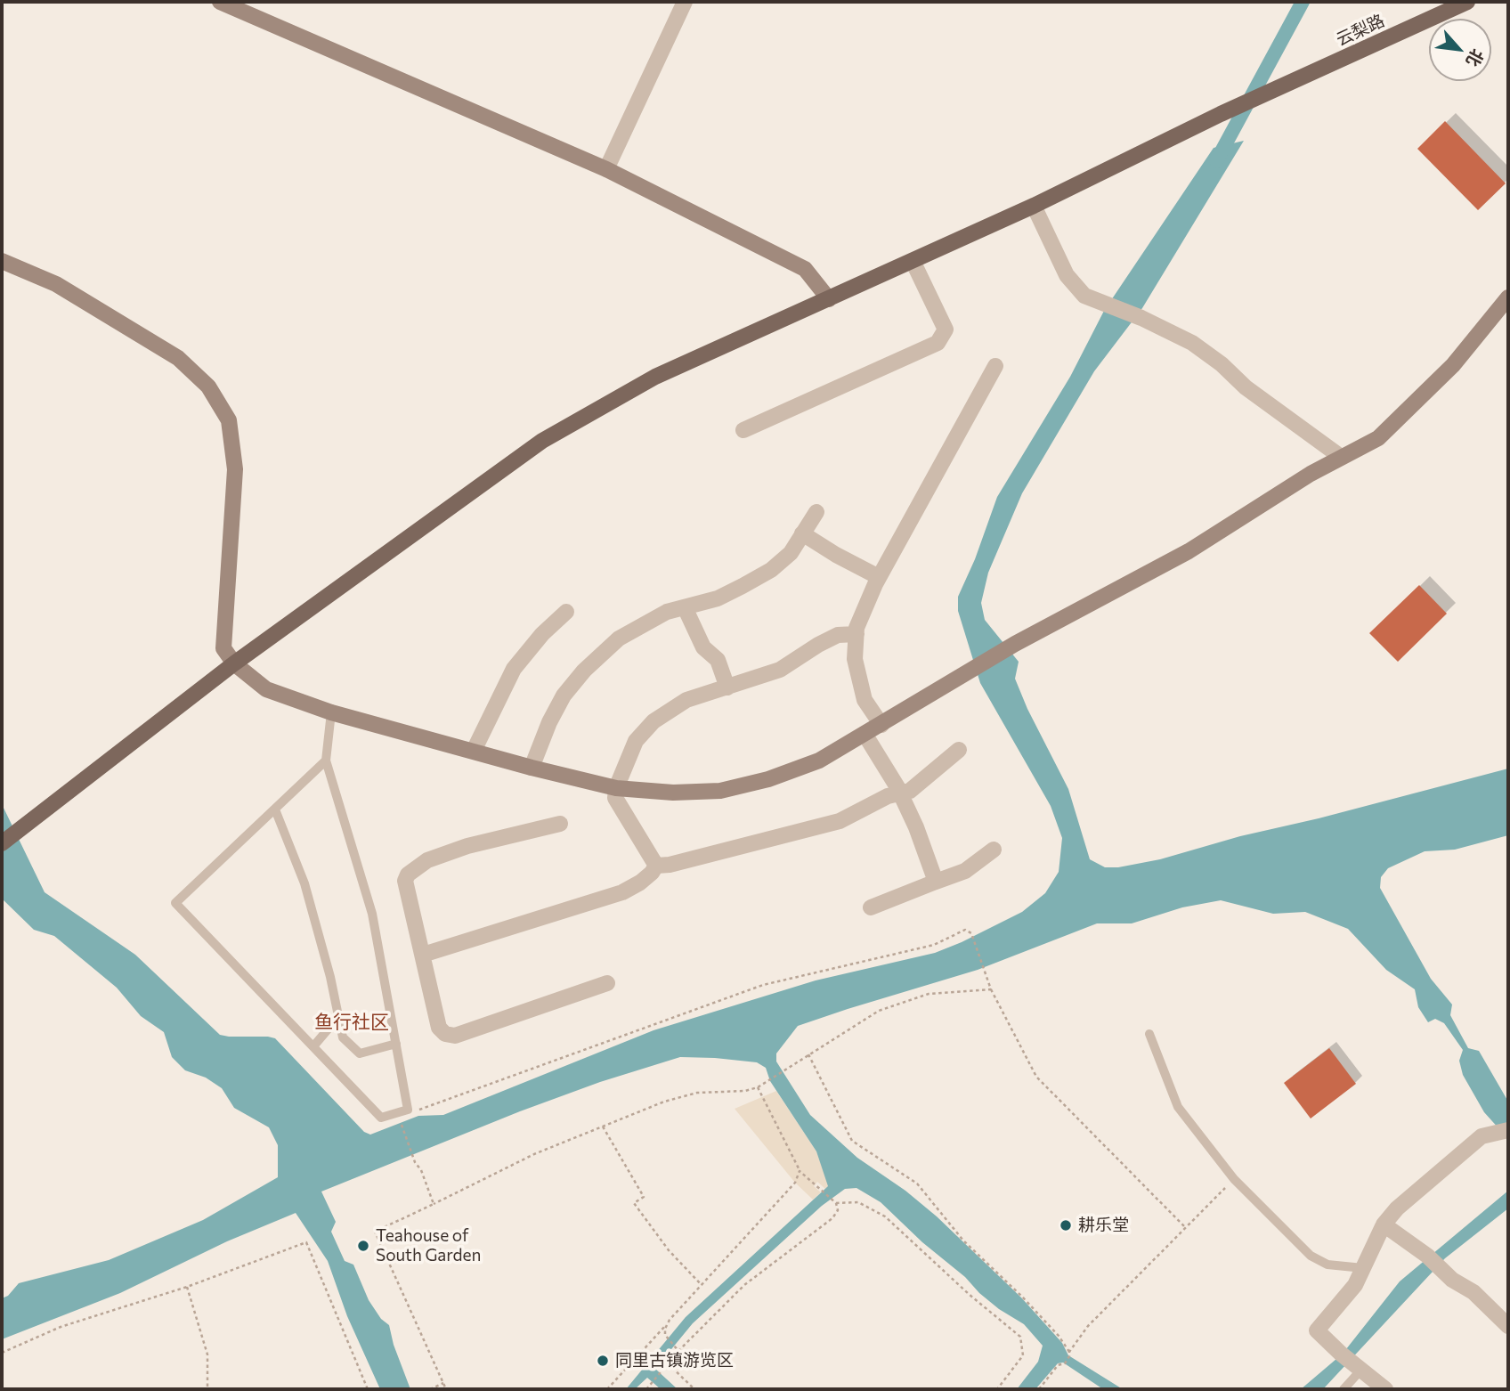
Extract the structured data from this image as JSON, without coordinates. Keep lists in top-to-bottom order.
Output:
{
  "streets": {
    "main road": ["云梨路"]
  },
  "districts": ["鱼行社区"],
  "places": ["耕乐堂", "Teahouse of South Garden", "同里古镇游览区"],
  "north": "bottom right"
}
